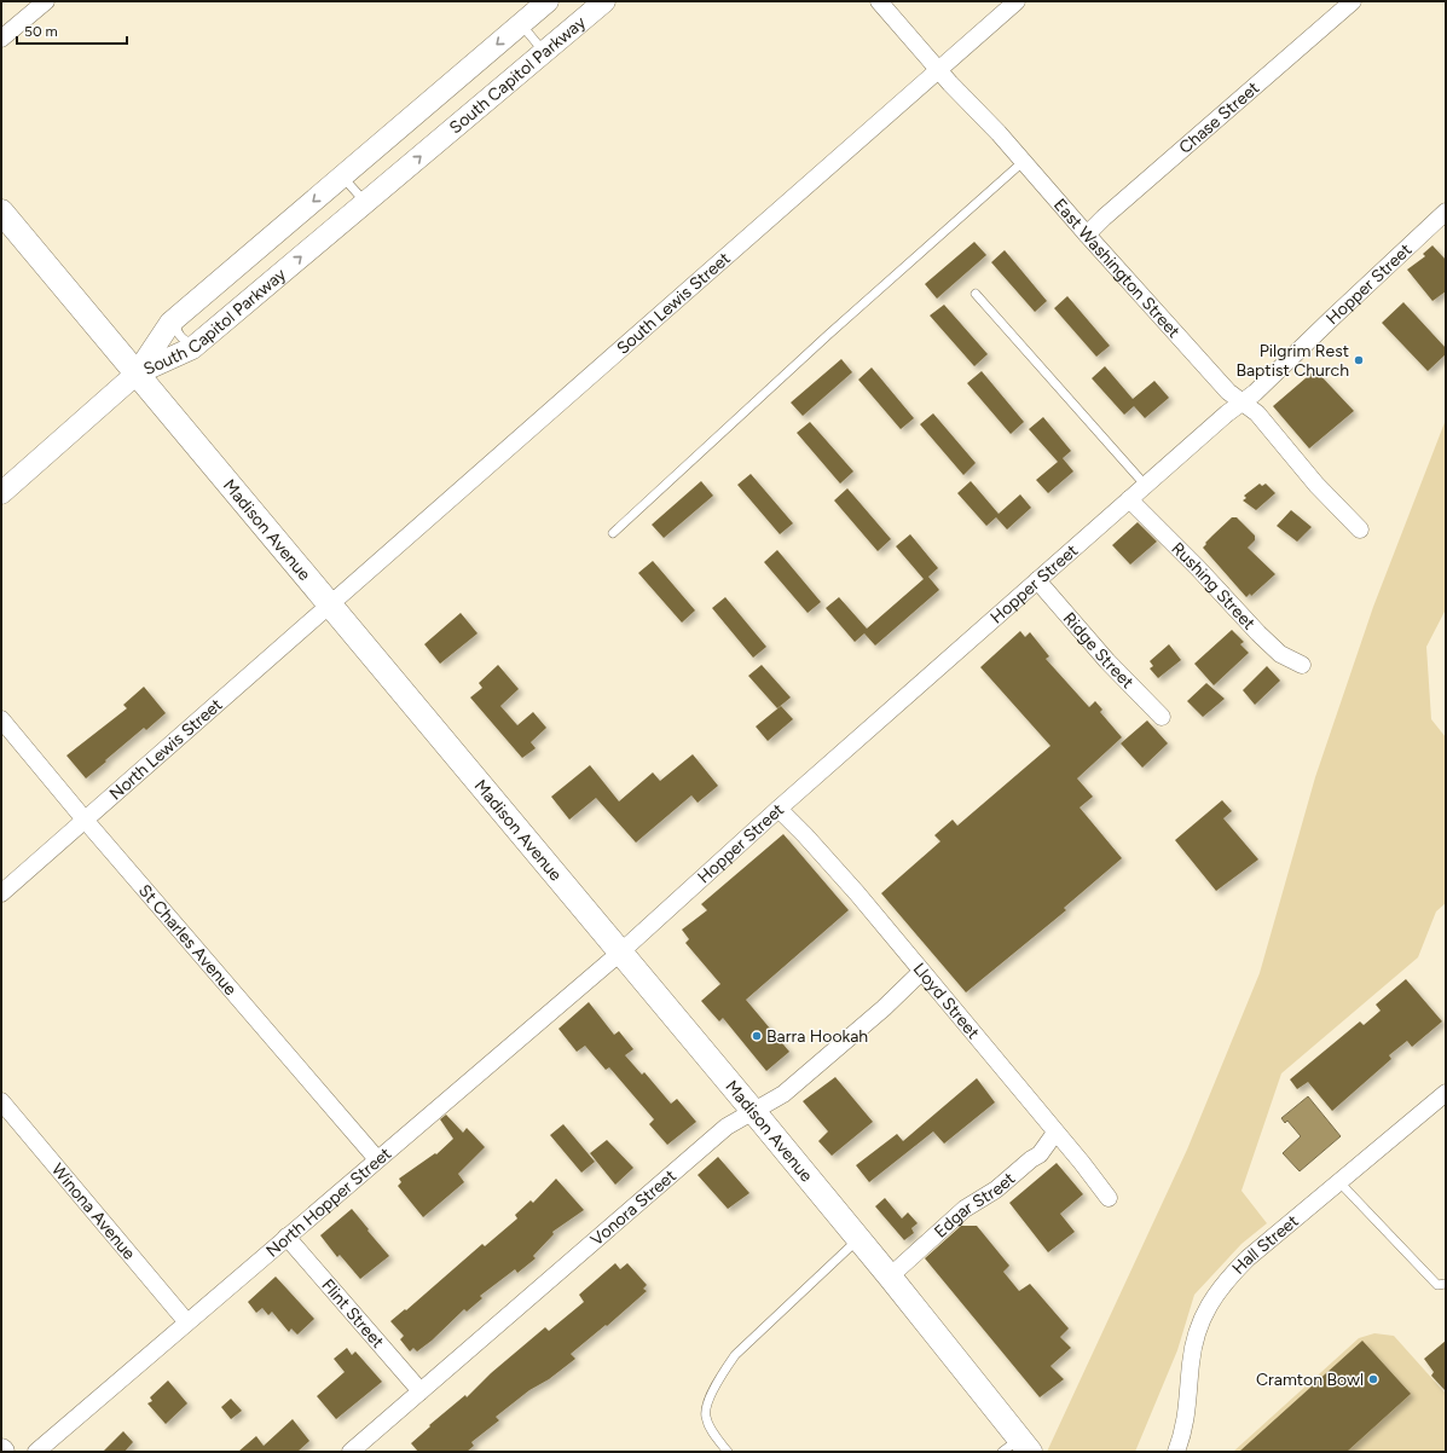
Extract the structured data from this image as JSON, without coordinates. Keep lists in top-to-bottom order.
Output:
{
  "streets": {
    "main road": ["Madison Avenue"],
    "street": [
      "South Capitol Parkway",
      "Chase Street",
      "East Washington Street",
      "Hopper Street",
      "South Lewis Street",
      "Rushing Street",
      "Ridge Street",
      "North Lewis Street",
      "St Charles Avenue",
      "Lloyd Street",
      "North Hopper Street",
      "Edgar Street",
      "Vonora Street",
      "Winona Avenue",
      "Hall Street",
      "Flint Street"
    ]
  },
  "crossings": [
    ["South Capitol Parkway", "Madison Avenue"],
    ["Chase Street", "East Washington Street"],
    ["East Washington Street", "Hopper Street"],
    ["East Washington Street", "South Lewis Street"],
    ["Hopper Street", "Madison Avenue"],
    ["Hopper Street", "Rushing Street"],
    ["Hopper Street", "Ridge Street"],
    ["Hopper Street", "Lloyd Street"],
    ["Hopper Street", "North Hopper Street"],
    ["South Lewis Street", "Madison Avenue"],
    ["South Lewis Street", "North Lewis Street"],
    ["Madison Avenue", "North Lewis Street"],
    ["Madison Avenue", "North Hopper Street"],
    ["Madison Avenue", "Edgar Street"],
    ["Madison Avenue", "Vonora Street"],
    ["North Lewis Street", "St Charles Avenue"],
    ["St Charles Avenue", "North Hopper Street"],
    ["Lloyd Street", "Edgar Street"],
    ["Lloyd Street", "Vonora Street"],
    ["North Hopper Street", "Winona Avenue"],
    ["North Hopper Street", "Flint Street"],
    ["Vonora Street", "Flint Street"]
  ],
  "places": ["Pilgrim Rest Baptist Church", "Barra Hookah", "Cramton Bowl"],
  "scale_bar": "50 m"
}
